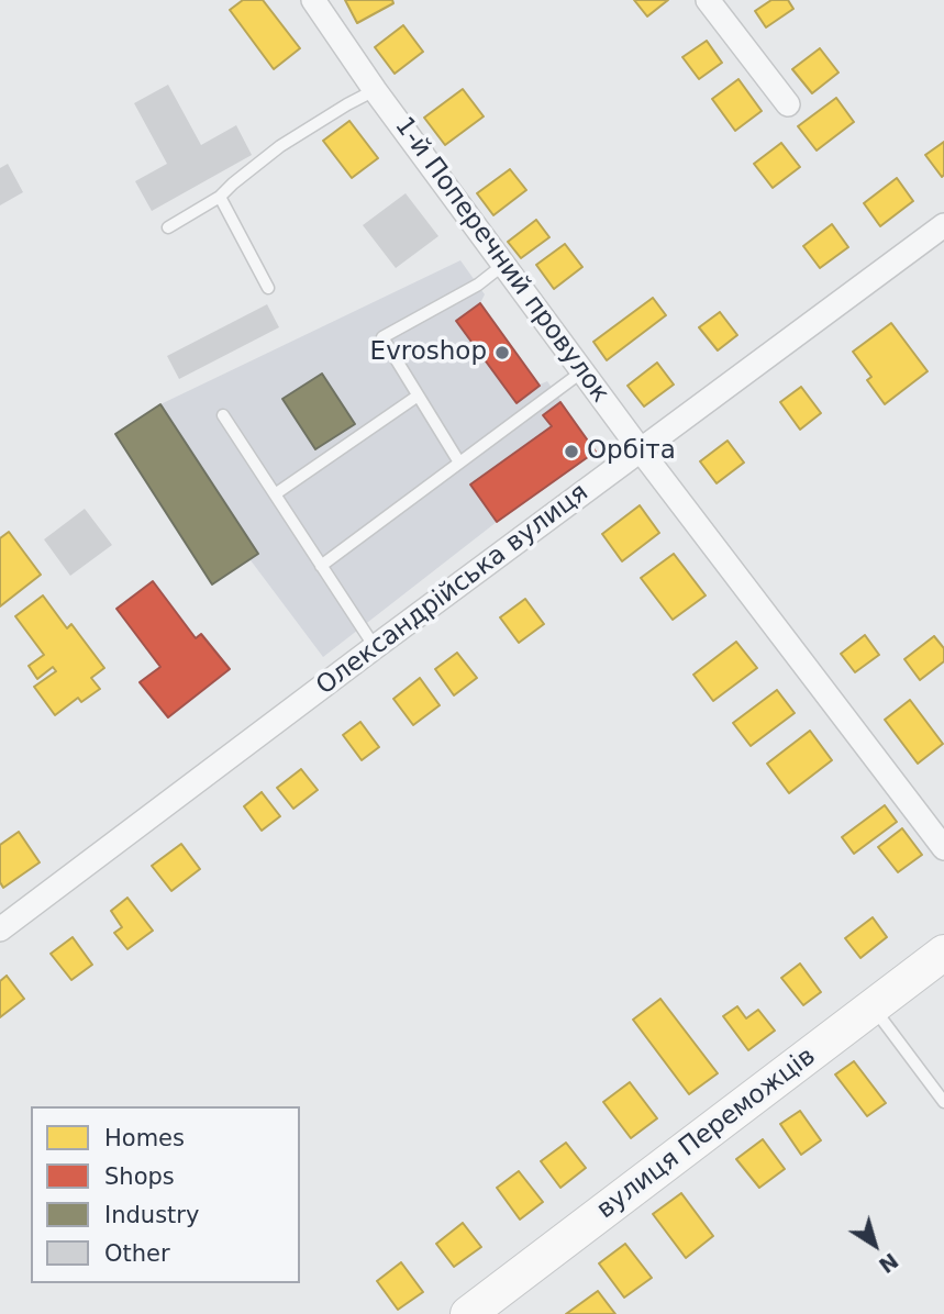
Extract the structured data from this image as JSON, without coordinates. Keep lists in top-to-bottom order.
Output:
{
  "streets": {
    "street": ["1-й Поперечний провулок", "Олександрійська вулиця", "вулиця Переможців"]
  },
  "crossings": [
    ["1-й Поперечний провулок", "Олександрійська вулиця"]
  ],
  "places": ["Evroshop", "Орбіта"],
  "legend": [
    "Homes",
    "Shops",
    "Industry",
    "Other"
  ],
  "north": "bottom right"
}
